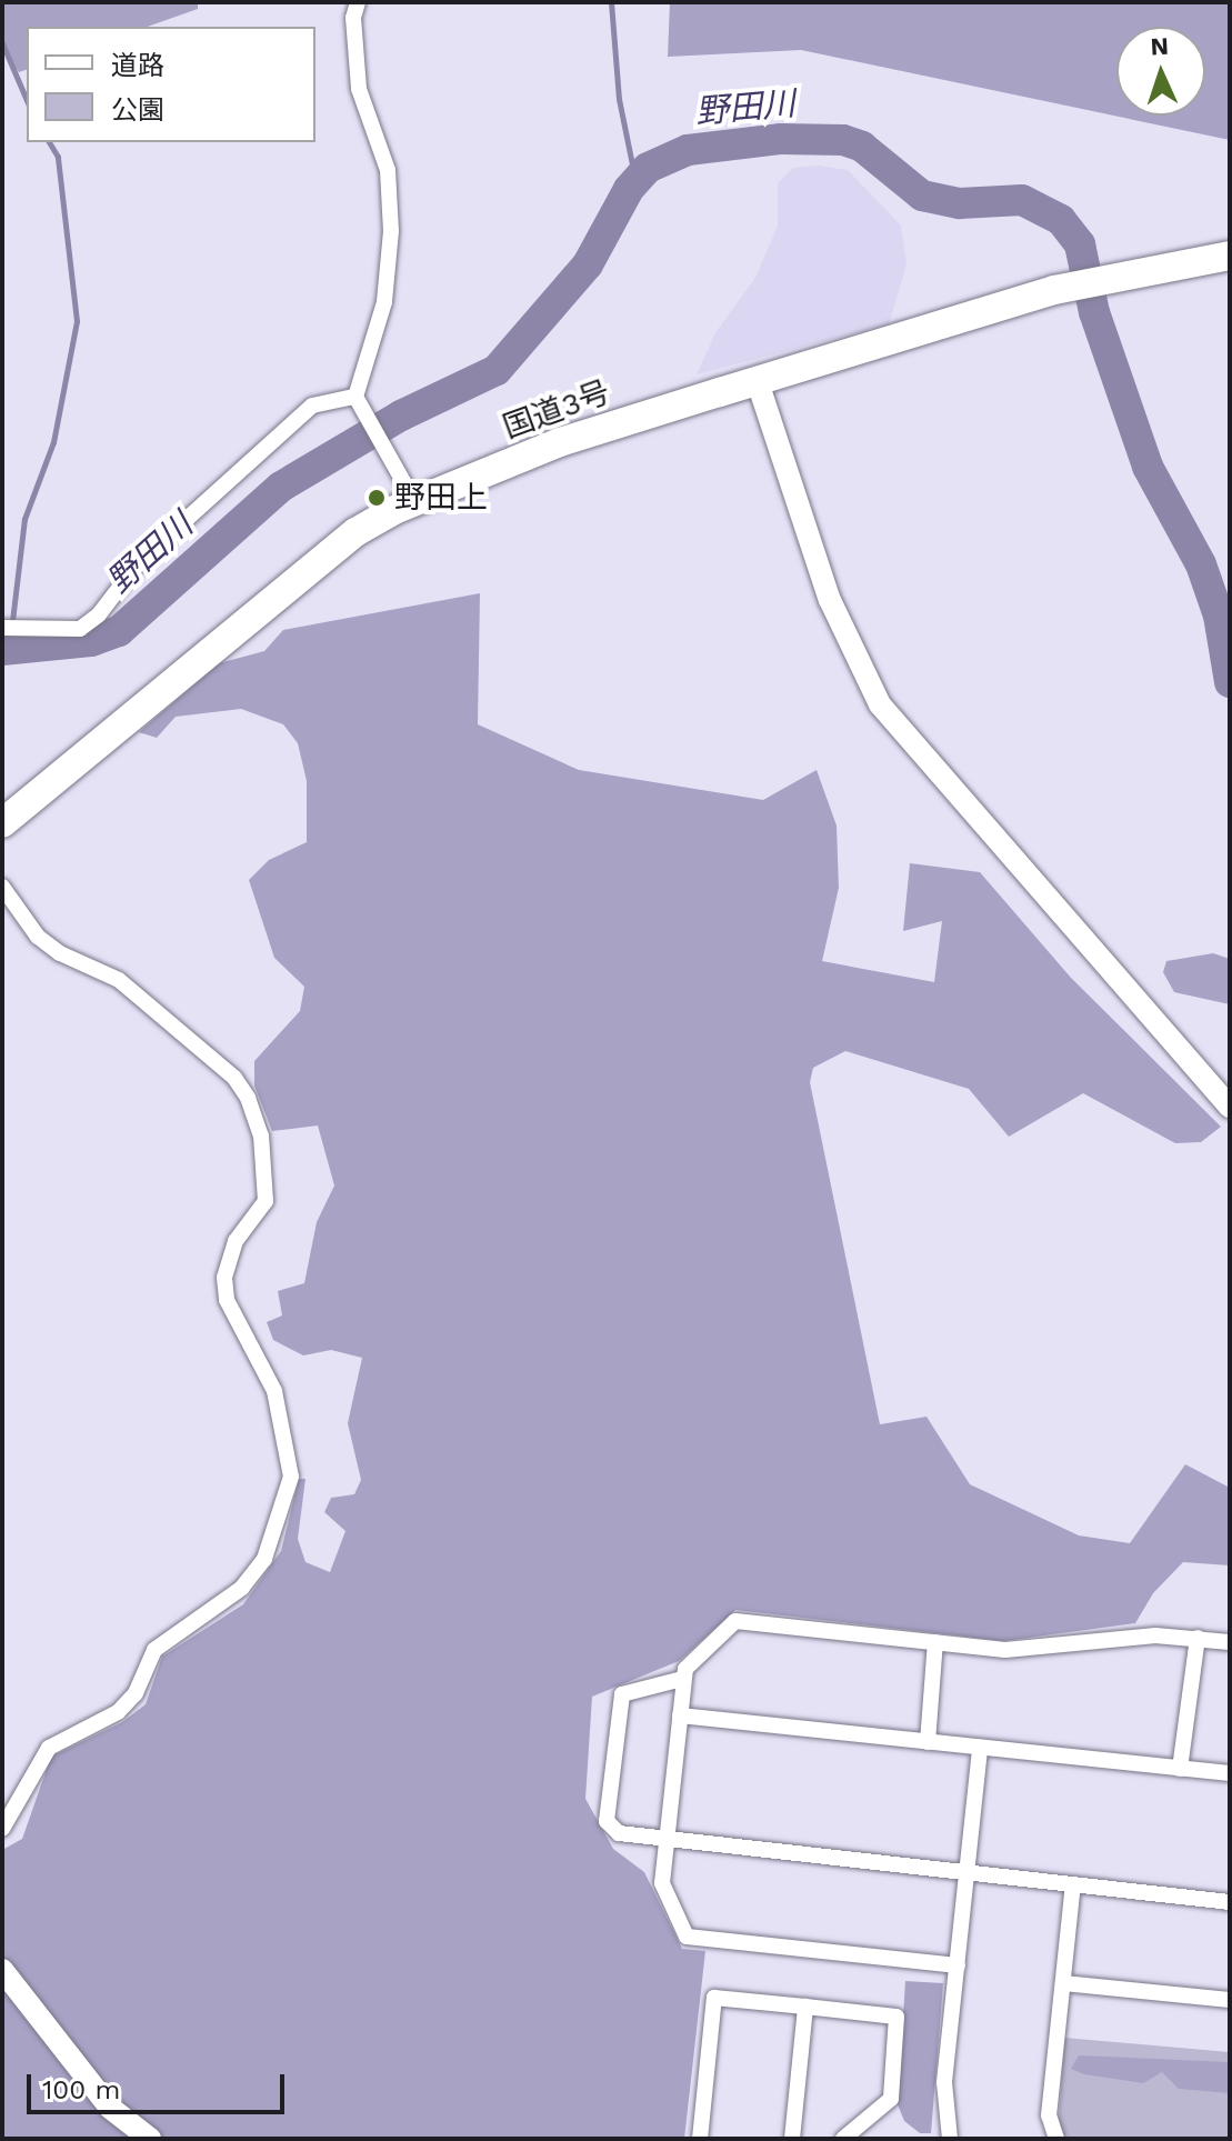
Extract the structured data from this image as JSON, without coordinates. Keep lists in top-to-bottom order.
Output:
{
  "streets": {
    "highway": ["国道3号"]
  },
  "water": ["野田川"],
  "places": ["野田上"],
  "legend": ["道路", "公園"],
  "scale_bar": "100 m",
  "north": "top"
}
